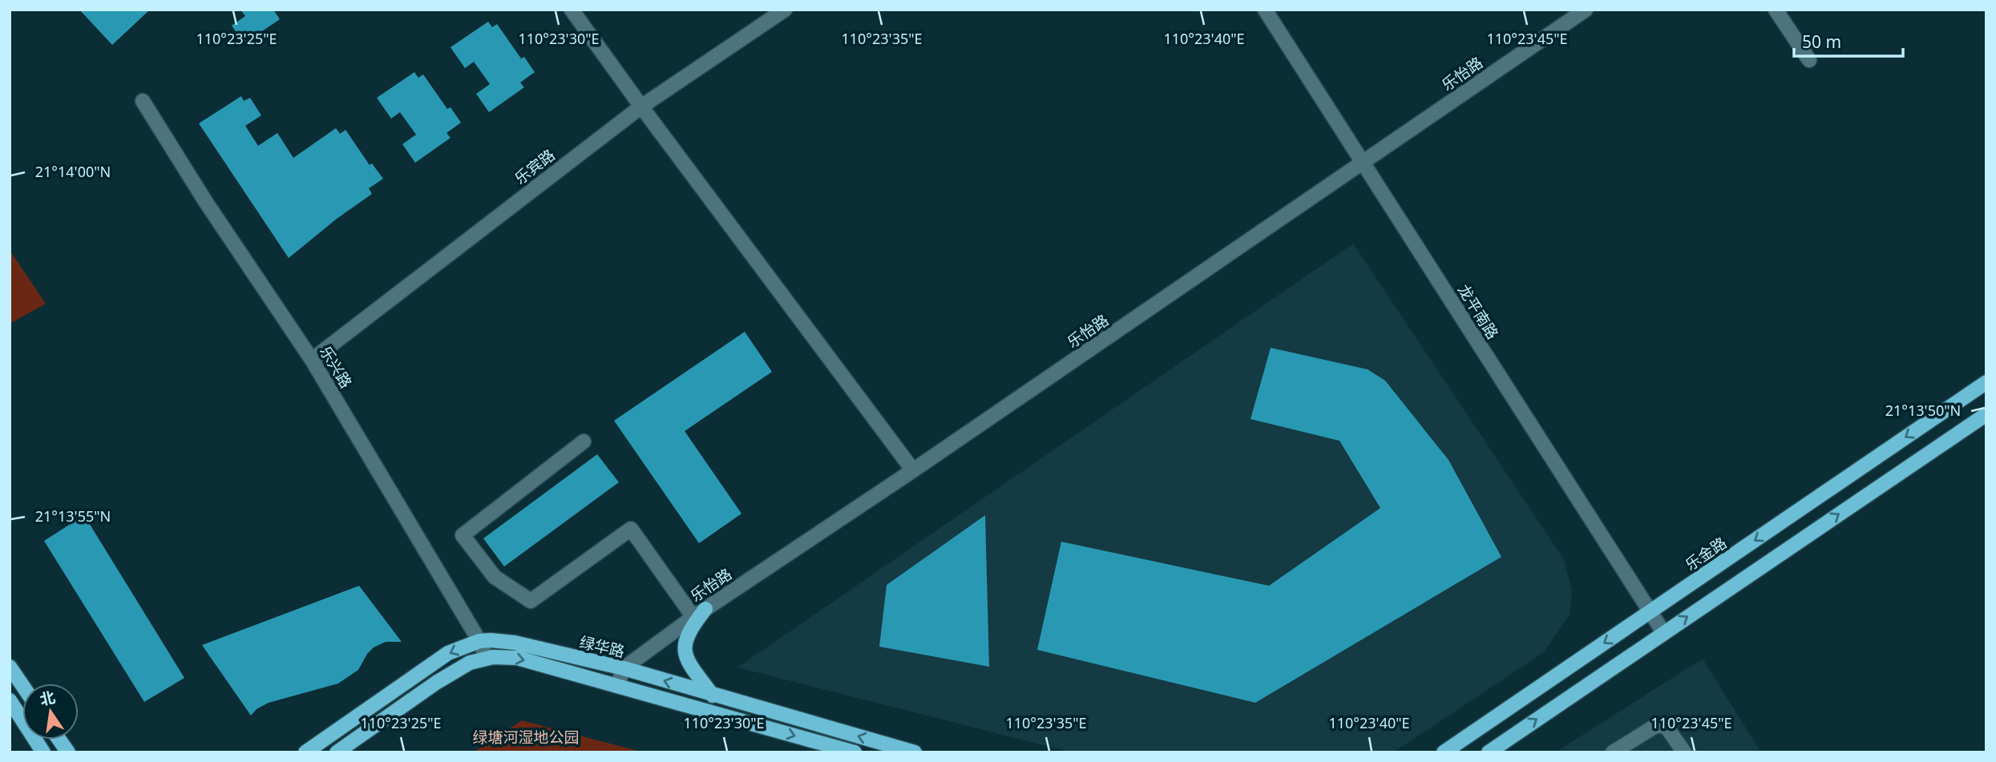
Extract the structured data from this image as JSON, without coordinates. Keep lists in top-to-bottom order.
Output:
{
  "streets": {
    "main road": ["乐金路", "绿华路"],
    "street": [
      "乐怡路",
      "乐宾路",
      "龙平南路",
      "乐兴路"
    ]
  },
  "crossings": [
    ["乐怡路", "龙平南路"],
    ["乐怡路", "绿华路"],
    ["乐宾路", "乐兴路"],
    ["龙平南路", "乐金路"],
    ["乐兴路", "绿华路"]
  ],
  "parks": ["绿塘河湿地公园"],
  "scale_bar": "50 m",
  "north": "top",
  "coordinates": [
    "110°23'25\"E",
    "110°23'30\"E",
    "110°23'35\"E",
    "110°23'40\"E",
    "110°23'45\"E",
    "21°14'00\"N",
    "21°13'50\"N",
    "21°13'55\"N"
  ]
}
